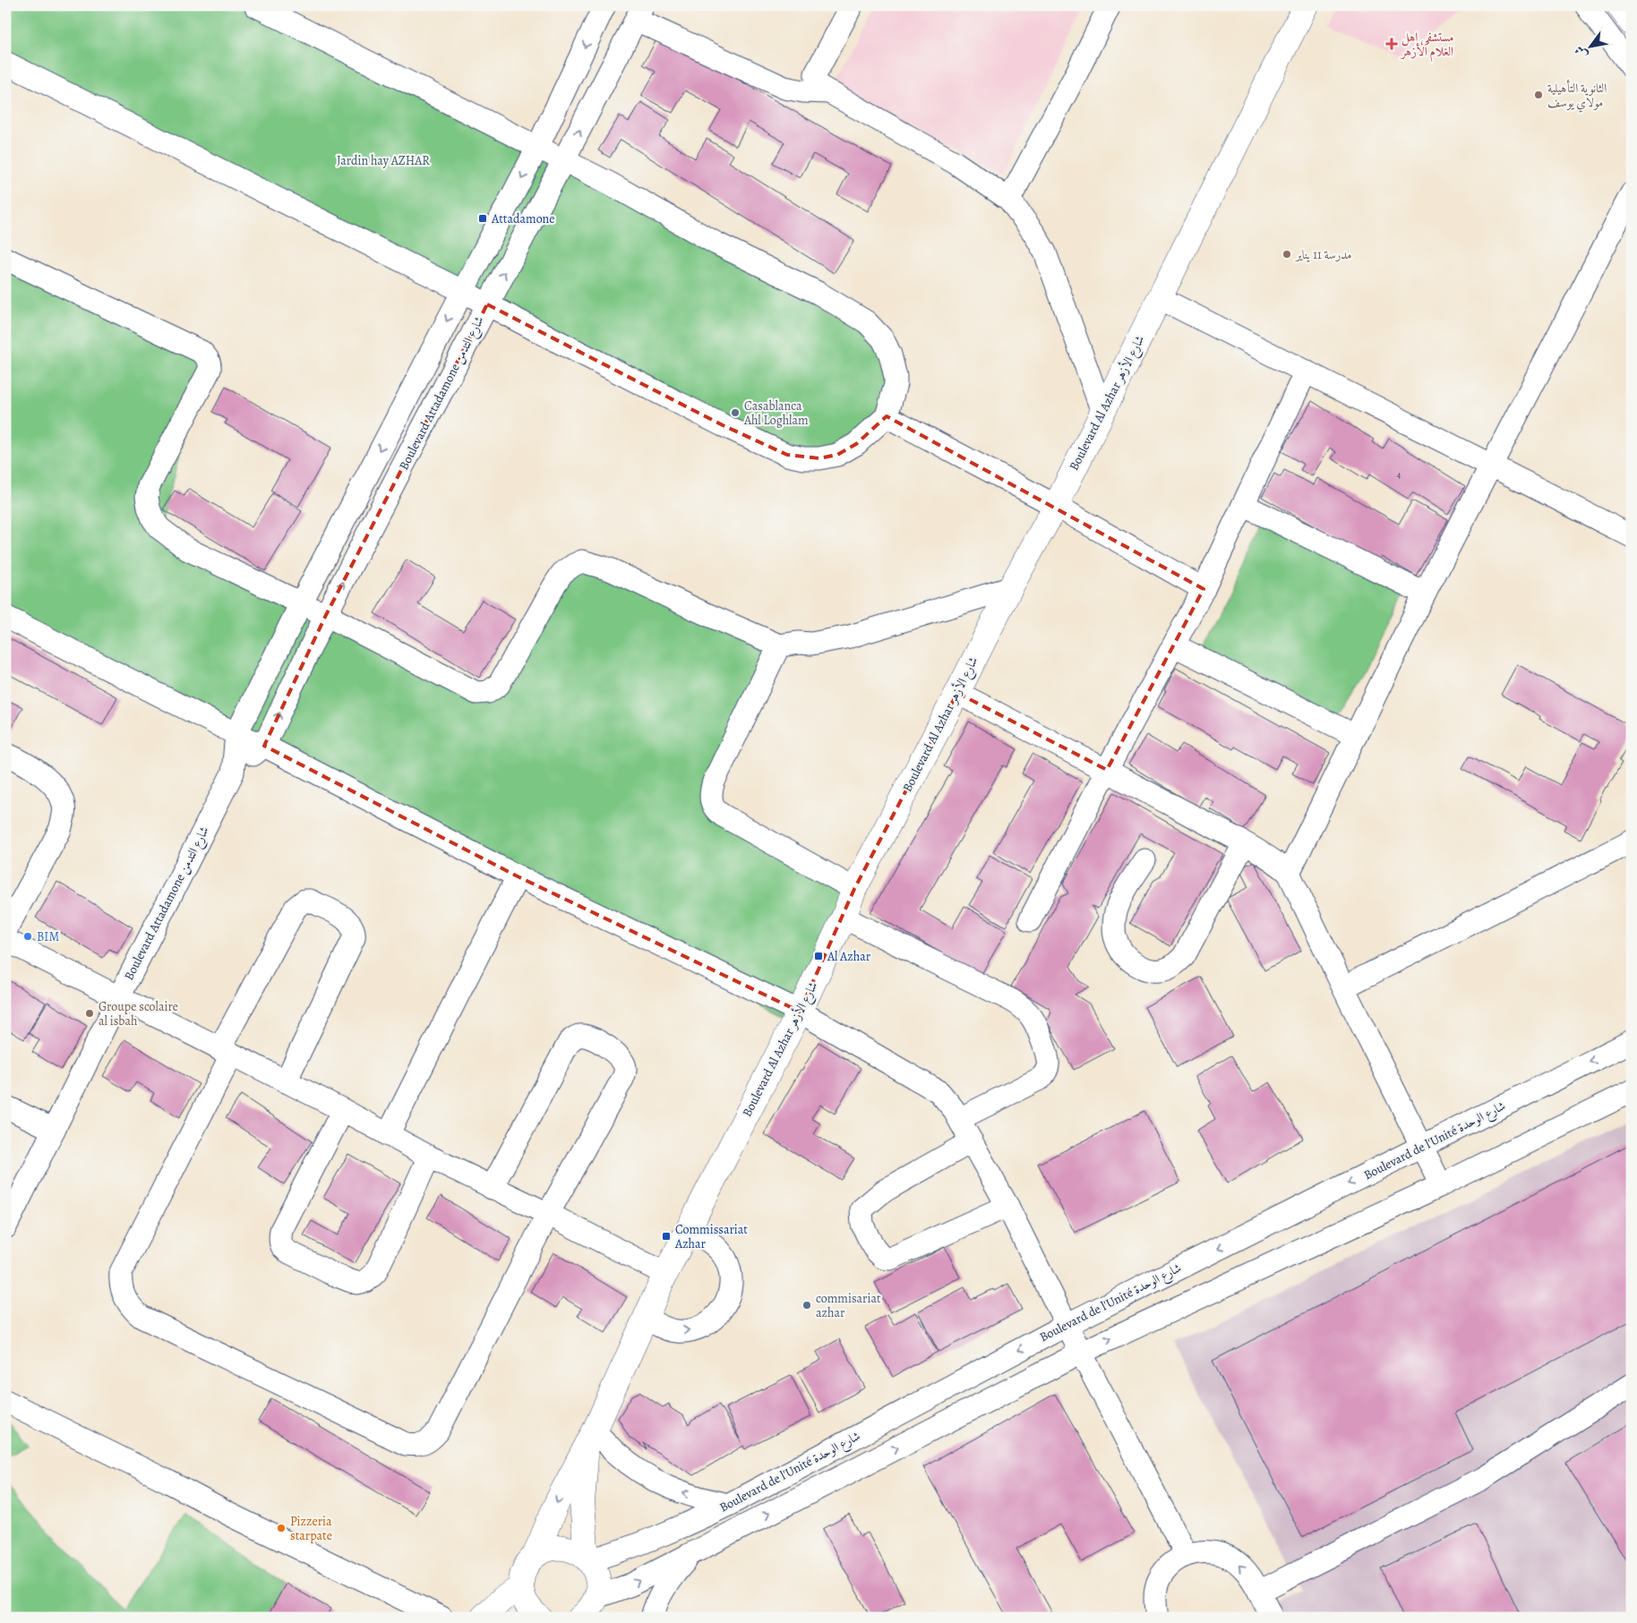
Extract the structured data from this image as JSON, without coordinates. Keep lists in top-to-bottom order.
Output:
{
  "streets": {
    "main road": ["Boulevard Al Azhar شارع الأزهر"],
    "street": ["Boulevard Attadamone شارع التدمن", "Boulevard de l'Unité شارع الوحدة"]
  },
  "crossings": [
    ["Boulevard Al Azhar شارع الأزهر", "Boulevard de l'Unité شارع الوحدة"]
  ],
  "parks": ["Jardin hay AZHAR"],
  "places": {
    "health": ["مستشفى اهل الغلام الأزهر"],
    "other": [
      "الثانوية التأهيلية مولاي يوسف",
      "مدرسة 11 يناير",
      "Casablanca Ahl Loghlam",
      "BIM",
      "Groupe scolaire al isbah",
      "commisariat azhar",
      "Pizzeria starpate"
    ],
    "transit": ["Attadamone", "Al Azhar", "Commissariat Azhar"]
  },
  "house_numbers": ["4"],
  "north": "bottom left"
}
